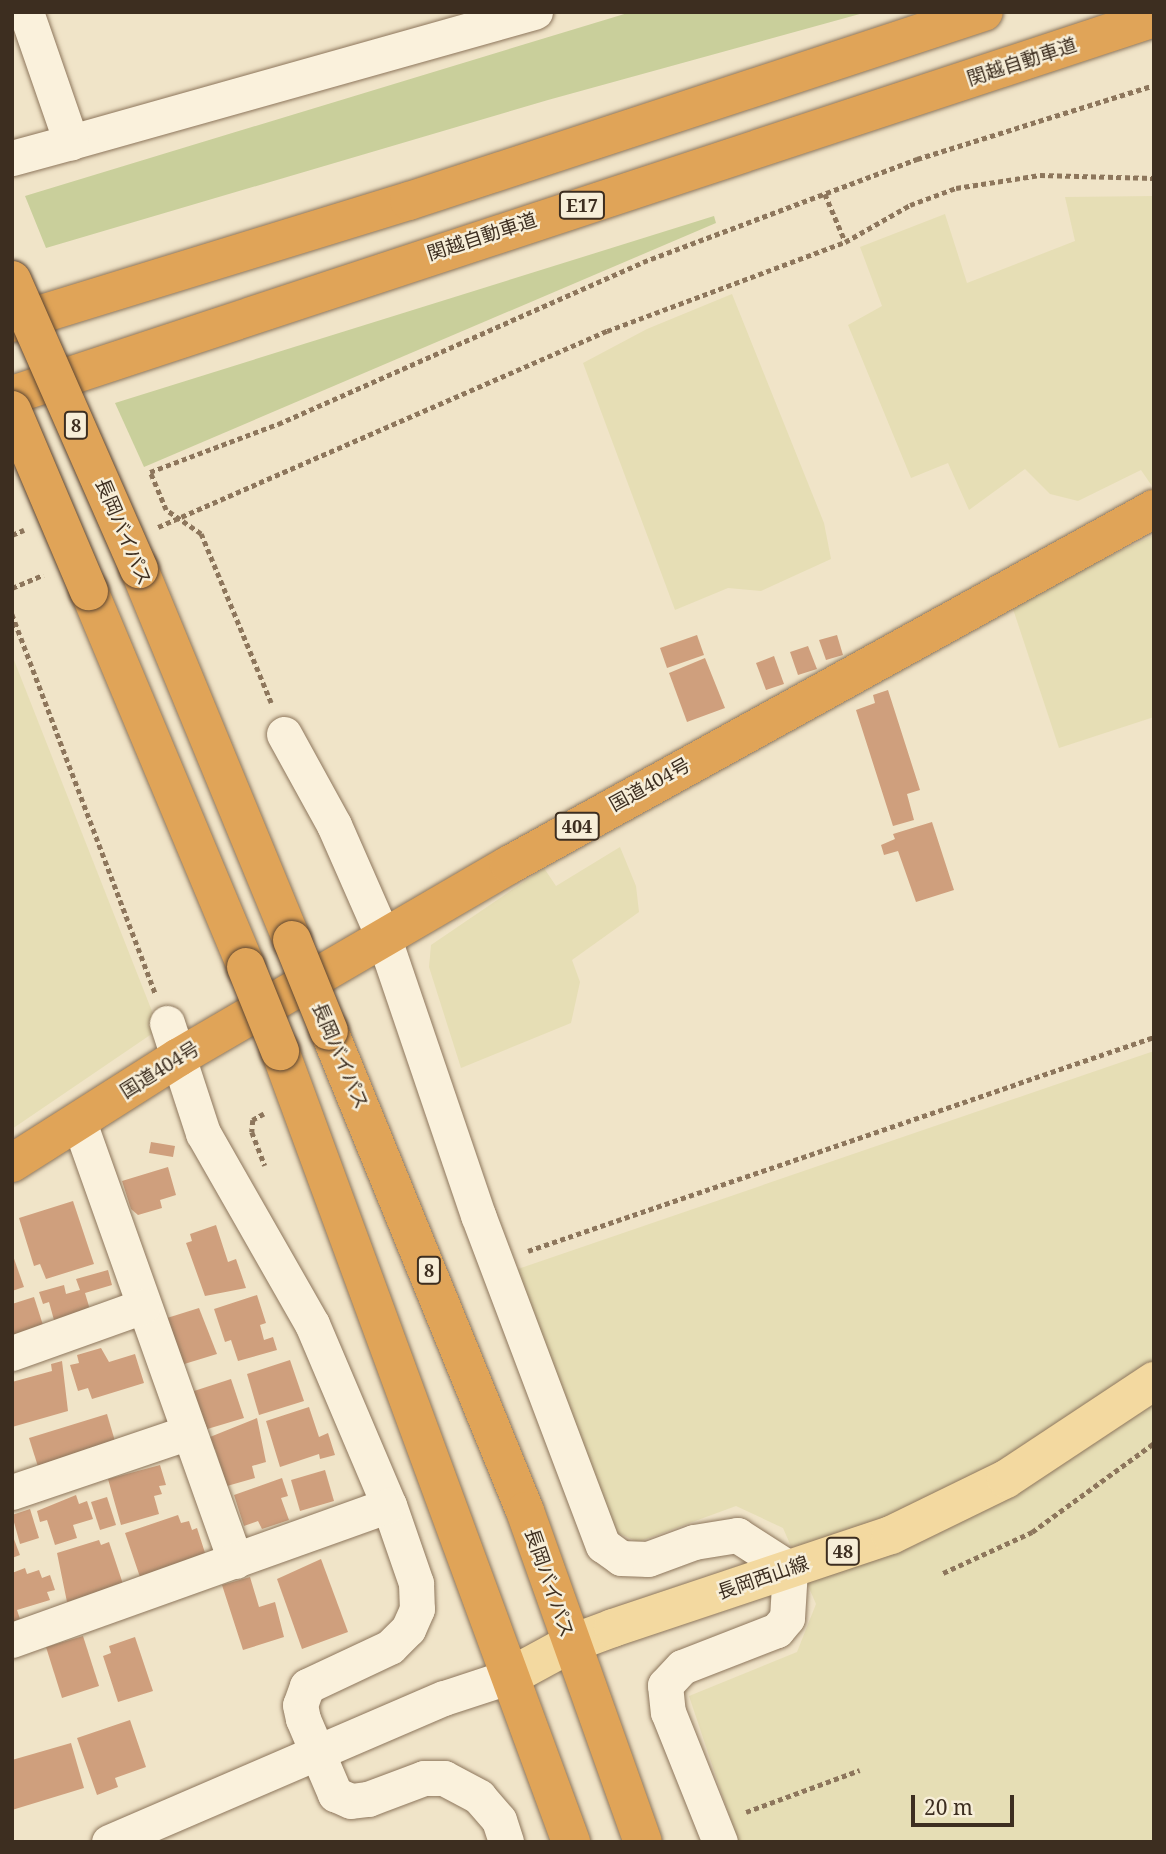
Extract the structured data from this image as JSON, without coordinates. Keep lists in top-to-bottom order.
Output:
{
  "streets": {
    "highway": [
      "関越自動車道",
      "E17",
      "8",
      "長岡バイパス",
      "国道404号",
      "404"
    ],
    "main road": ["48", "長岡西山線"]
  },
  "crossings": [
    ["長岡バイパス", "長岡西山線"]
  ],
  "scale_bar": "20 m"
}
